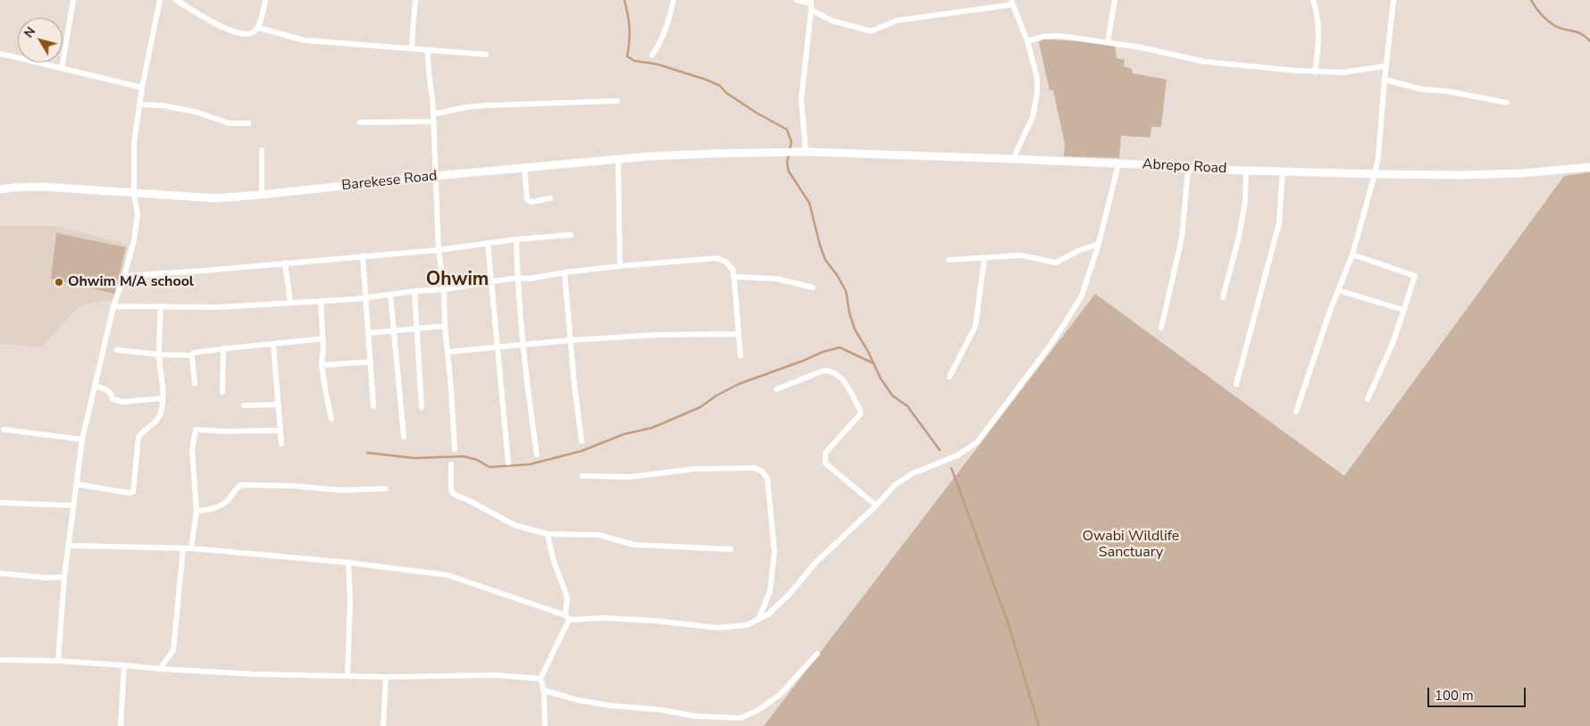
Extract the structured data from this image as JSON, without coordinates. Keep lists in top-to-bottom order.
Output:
{
  "streets": {
    "main road": ["Abrepo Road", "Barekese Road"]
  },
  "crossings": [
    ["Abrepo Road", "Barekese Road"]
  ],
  "districts": ["Ohwim"],
  "parks": ["Owabi Wildlife Sanctuary"],
  "places": ["Ohwim M/A school"],
  "scale_bar": "100 m",
  "north": "top left"
}
